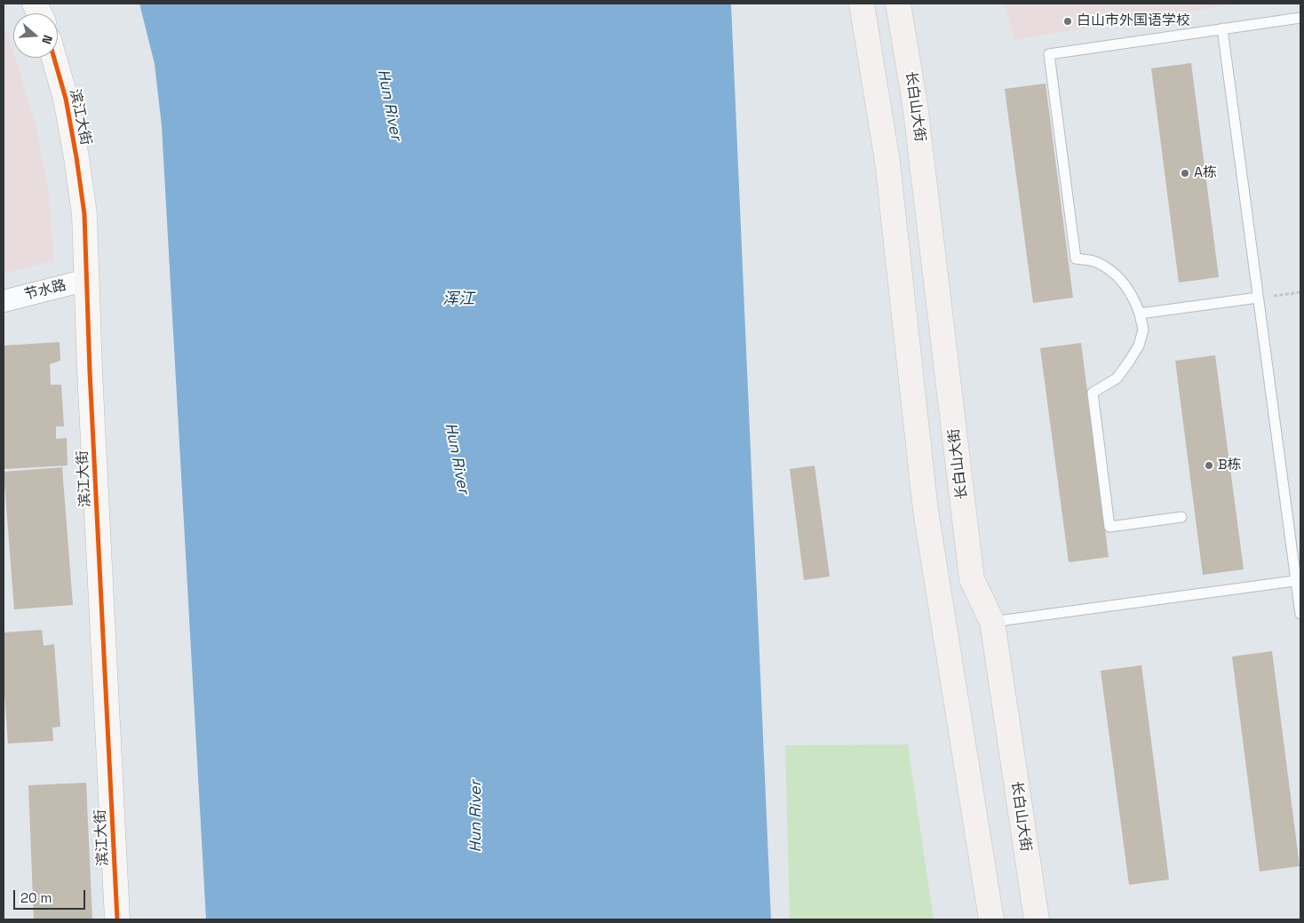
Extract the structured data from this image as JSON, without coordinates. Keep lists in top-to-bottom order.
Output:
{
  "streets": {
    "main road": ["长白山大街"],
    "street": ["滨江大街", "节水路"]
  },
  "crossings": [
    ["滨江大街", "节水路"]
  ],
  "water": ["Hun River", "浑江"],
  "places": ["白山市外国语学校", "A栋", "B栋"],
  "scale_bar": "20 m",
  "north": "right"
}
